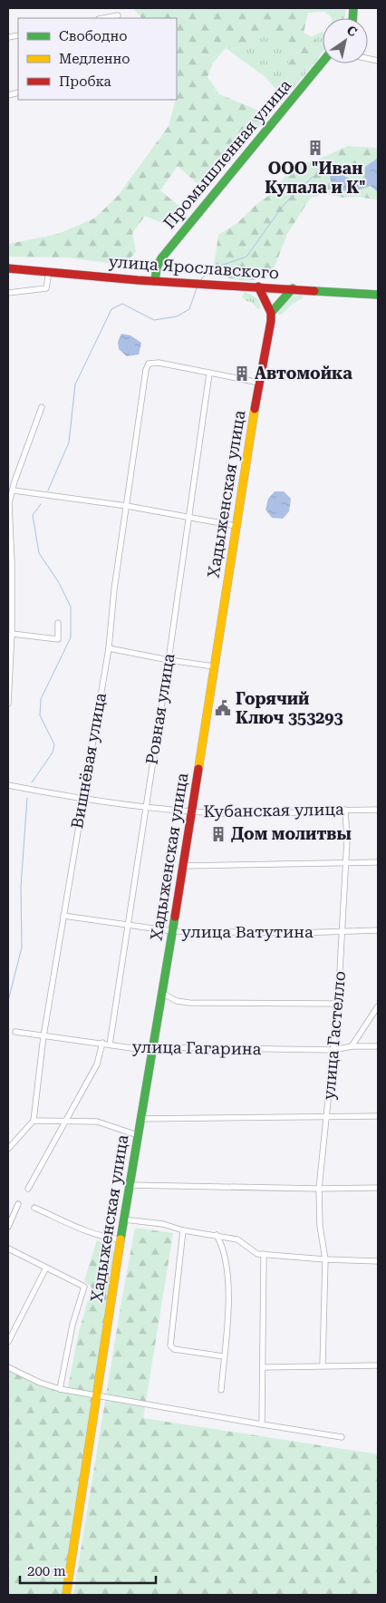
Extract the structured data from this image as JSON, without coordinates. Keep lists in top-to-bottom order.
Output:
{
  "streets": {
    "main road": ["Промышленная улица", "улица Ярославского", "Хадыженская улица"],
    "street": [
      "Ровная улица",
      "Вишнёвая улица",
      "Кубанская улица",
      "улица Ватутина",
      "улица Гастелло",
      "улица Гагарина"
    ]
  },
  "crossings": [
    ["Промышленная улица", "улица Ярославского"],
    ["Хадыженская улица", "Кубанская улица"],
    ["Хадыженская улица", "улица Ватутина"],
    ["Хадыженская улица", "улица Гагарина"],
    ["Ровная улица", "Вишнёвая улица"],
    ["Ровная улица", "Кубанская улица"],
    ["Ровная улица", "улица Ватутина"],
    ["Ровная улица", "улица Гагарина"],
    ["Вишнёвая улица", "Кубанская улица"],
    ["Вишнёвая улица", "улица Ватутина"],
    ["Вишнёвая улица", "улица Гагарина"],
    ["Кубанская улица", "улица Гастелло"],
    ["улица Ватутина", "улица Гастелло"],
    ["улица Гастелло", "улица Гагарина"]
  ],
  "places": {
    "building": ["ООО \"Иван Купала и К\"", "Автомойка", "Дом молитвы"],
    "public building": ["Горячий Ключ 353293"]
  },
  "legend": ["Свободно", "Медленно", "Пробка"],
  "scale_bar": "200 m",
  "north": "top right"
}
